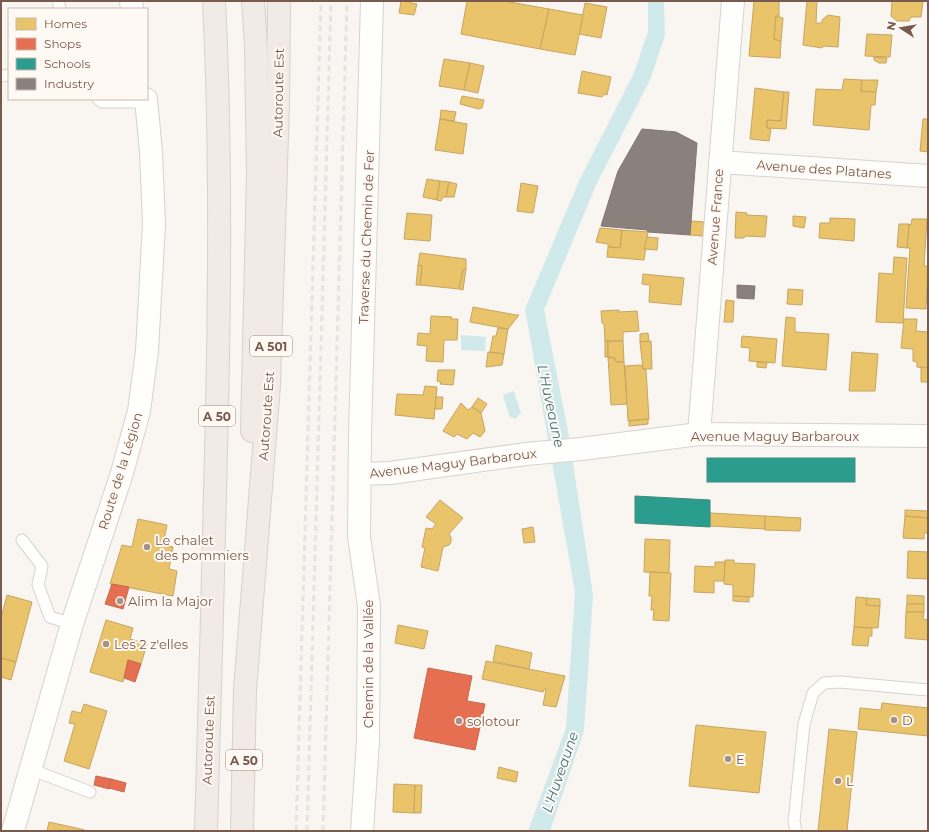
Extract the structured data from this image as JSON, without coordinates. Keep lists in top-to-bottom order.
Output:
{
  "streets": {
    "highway": ["Autoroute Est", "A 501", "A 50"],
    "street": [
      "Avenue des Platanes",
      "Avenue France",
      "Traverse du Chemin de Fer",
      "Avenue Maguy Barbaroux",
      "Route de la Légion",
      "Chemin de la Vallée"
    ]
  },
  "crossings": [
    ["Autoroute Est", "A 50"],
    ["Avenue des Platanes", "Avenue France"],
    ["Avenue France", "Avenue Maguy Barbaroux"],
    ["Traverse du Chemin de Fer", "Avenue Maguy Barbaroux"],
    ["Traverse du Chemin de Fer", "Chemin de la Vallée"],
    ["Avenue Maguy Barbaroux", "Chemin de la Vallée"]
  ],
  "water": ["L'Huveaune"],
  "places": [
    "Le chalet des pommiers",
    "Alim la Major",
    "Les 2 z'elles",
    "D",
    "solotour",
    "E",
    "L"
  ],
  "legend": [
    "Homes",
    "Shops",
    "Schools",
    "Industry"
  ],
  "north": "left"
}
